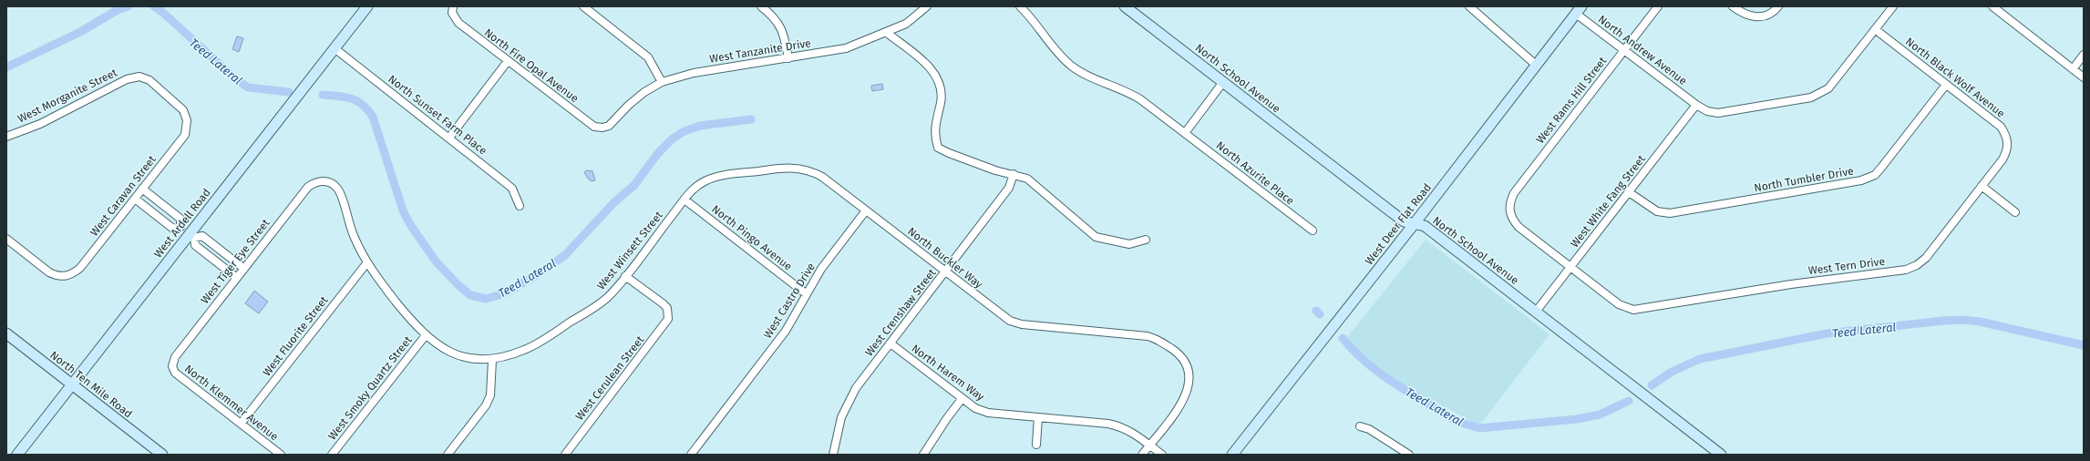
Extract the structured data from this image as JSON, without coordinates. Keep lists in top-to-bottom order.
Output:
{
  "streets": {
    "street": [
      "North Andrew Avenue",
      "West Tanzanite Drive",
      "North Fire Opal Avenue",
      "North Black Wolf Avenue",
      "North School Avenue",
      "West Morganite Street",
      "West Rams Hill Street",
      "North Sunset Farm Place",
      "North Azurite Place",
      "North Tumbler Drive",
      "West Caravan Street",
      "West White Fang Street",
      "West Ardell Road",
      "West Deer Flat Road",
      "North Pingo Avenue",
      "West Winsett Street",
      "North Buckler Way",
      "West Tiger Eye Street",
      "West Tern Drive",
      "West Castro Drive",
      "West Crenshaw Street",
      "West Fluorite Street",
      "North Harem Way",
      "West Cerulean Street",
      "North Ten Mile Road",
      "West Smoky Quartz Street",
      "North Klemmer Avenue"
    ]
  },
  "crossings": [
    ["North Andrew Avenue", "North Black Wolf Avenue"],
    ["North Andrew Avenue", "West Rams Hill Street"],
    ["North Andrew Avenue", "West White Fang Street"],
    ["North Andrew Avenue", "West Deer Flat Road"],
    ["West Tanzanite Drive", "North Fire Opal Avenue"],
    ["North Black Wolf Avenue", "North Tumbler Drive"],
    ["North Black Wolf Avenue", "West Tern Drive"],
    ["North School Avenue", "West White Fang Street"],
    ["North School Avenue", "West Deer Flat Road"],
    ["West Morganite Street", "West Caravan Street"],
    ["West Rams Hill Street", "West White Fang Street"],
    ["West Rams Hill Street", "West Tern Drive"],
    ["North Sunset Farm Place", "West Ardell Road"],
    ["North Tumbler Drive", "West White Fang Street"],
    ["West White Fang Street", "West Tern Drive"],
    ["West Ardell Road", "North Ten Mile Road"],
    ["North Pingo Avenue", "West Winsett Street"],
    ["North Pingo Avenue", "North Buckler Way"],
    ["North Pingo Avenue", "West Castro Drive"],
    ["West Winsett Street", "North Buckler Way"],
    ["West Winsett Street", "West Tiger Eye Street"],
    ["West Winsett Street", "West Fluorite Street"],
    ["West Winsett Street", "West Cerulean Street"],
    ["West Winsett Street", "West Smoky Quartz Street"],
    ["North Buckler Way", "West Castro Drive"],
    ["North Buckler Way", "West Crenshaw Street"],
    ["North Buckler Way", "North Harem Way"],
    ["West Tiger Eye Street", "North Klemmer Avenue"],
    ["West Crenshaw Street", "North Harem Way"],
    ["West Fluorite Street", "North Klemmer Avenue"]
  ],
  "water": ["Teed Lateral"]
}
